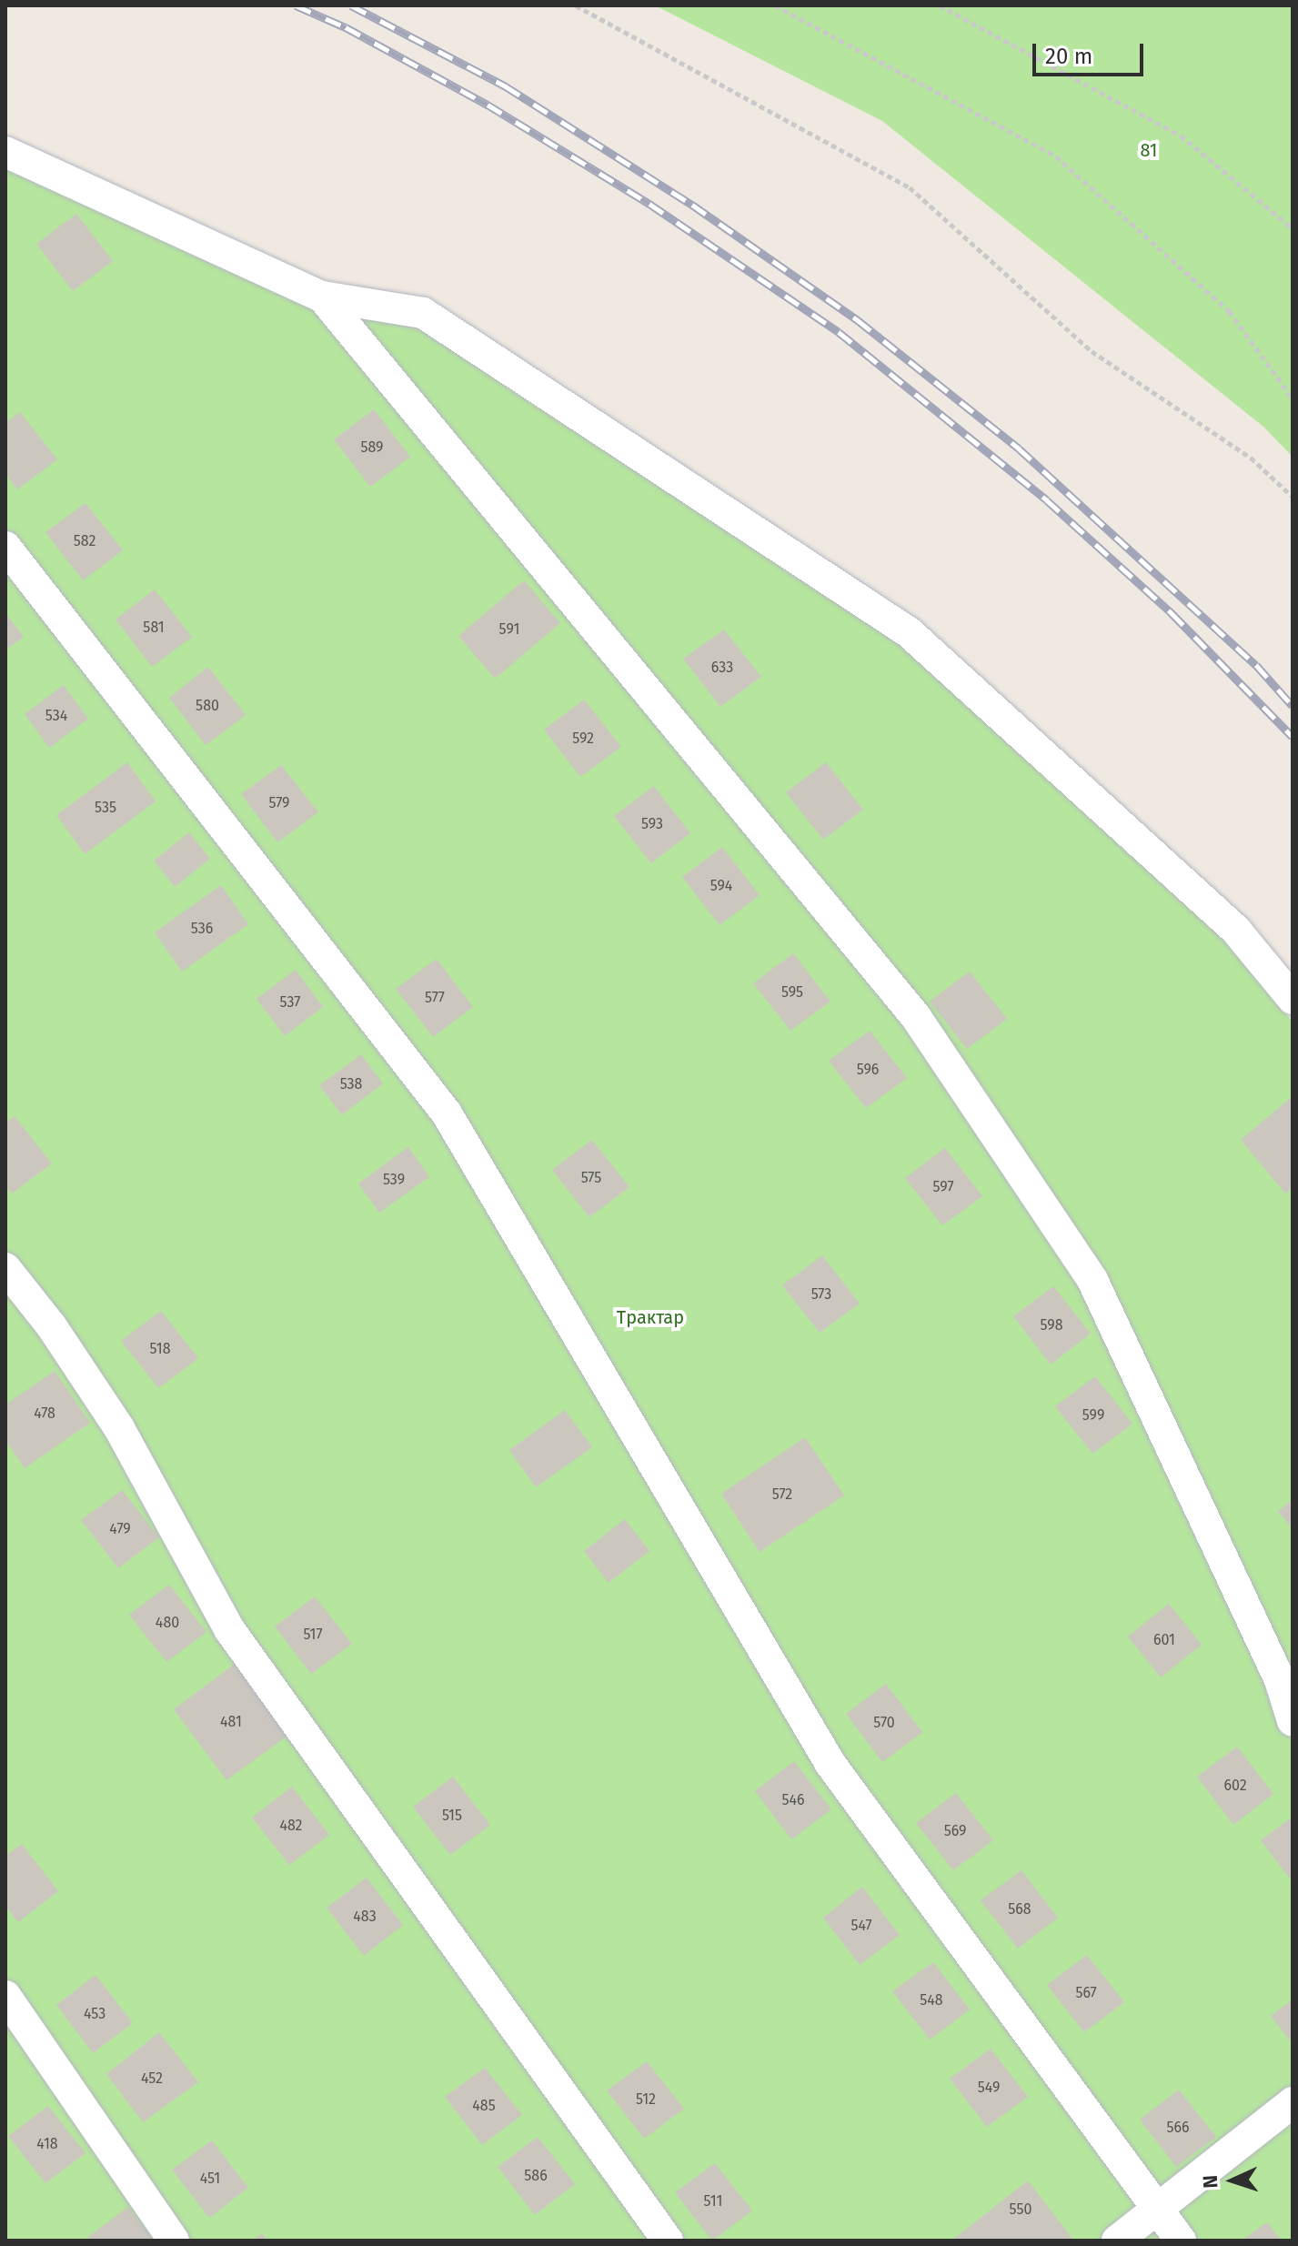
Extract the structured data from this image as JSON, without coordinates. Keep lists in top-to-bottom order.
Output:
{
  "parks": ["81", "Трактар"],
  "house_numbers": [
    "589",
    "582",
    "581",
    "591",
    "633",
    "580",
    "534",
    "592",
    "579",
    "535",
    "593",
    "594",
    "536",
    "595",
    "577",
    "537",
    "596",
    "538",
    "575",
    "539",
    "597",
    "573",
    "598",
    "518",
    "478",
    "599",
    "572",
    "479",
    "480",
    "517",
    "601",
    "481",
    "570",
    "602",
    "546",
    "515",
    "482",
    "569",
    "568",
    "483",
    "547",
    "567",
    "548",
    "453",
    "452",
    "549",
    "512",
    "485",
    "566",
    "418",
    "586",
    "451",
    "511",
    "550"
  ],
  "scale_bar": "20 m",
  "north": "left"
}
